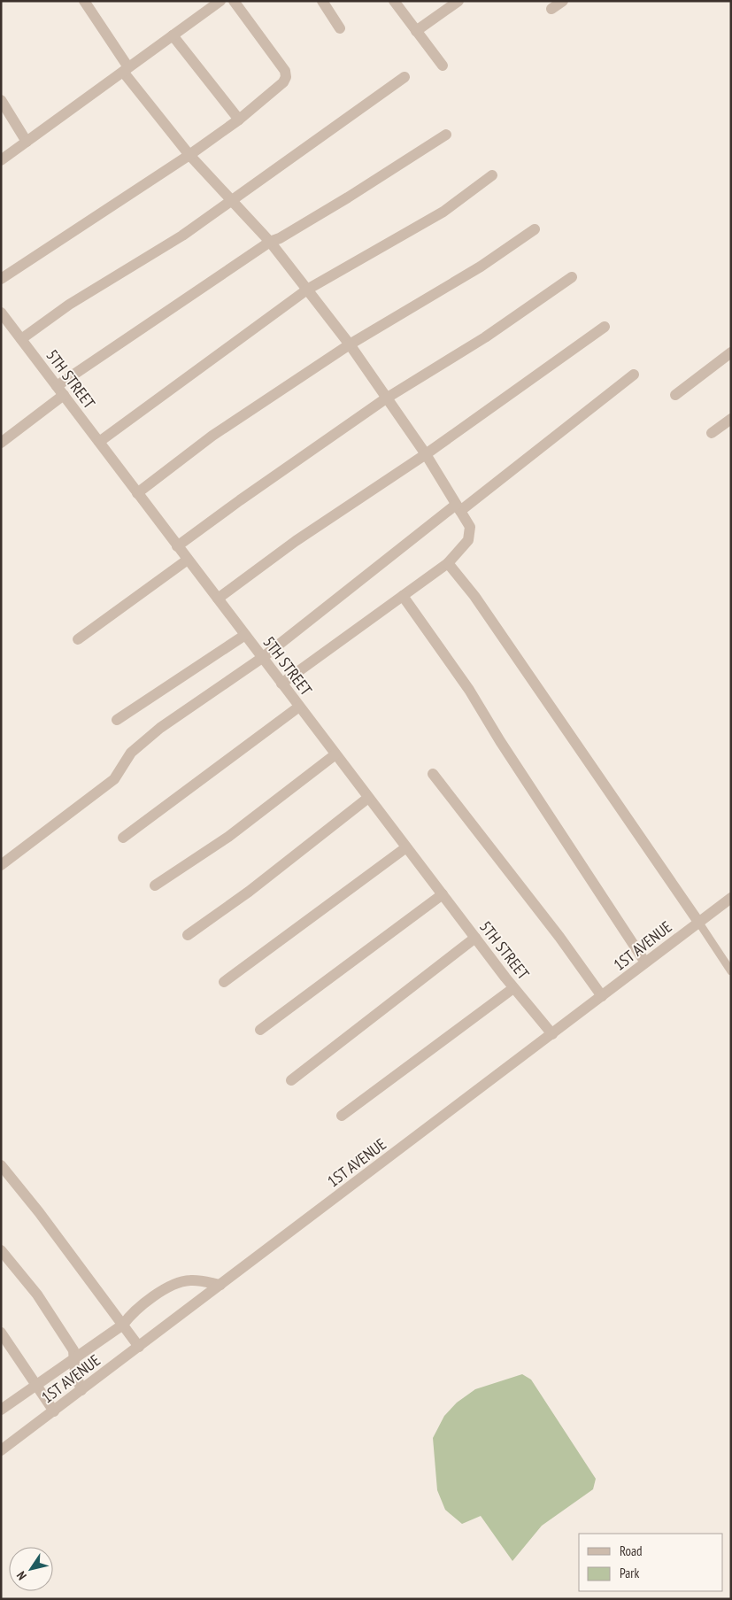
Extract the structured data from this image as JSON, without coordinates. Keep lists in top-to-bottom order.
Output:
{
  "streets": {
    "street": ["5TH STREET", "1ST AVENUE"]
  },
  "crossings": [
    ["5TH STREET", "1ST AVENUE"]
  ],
  "legend": ["Road", "Park"],
  "north": "bottom left"
}
